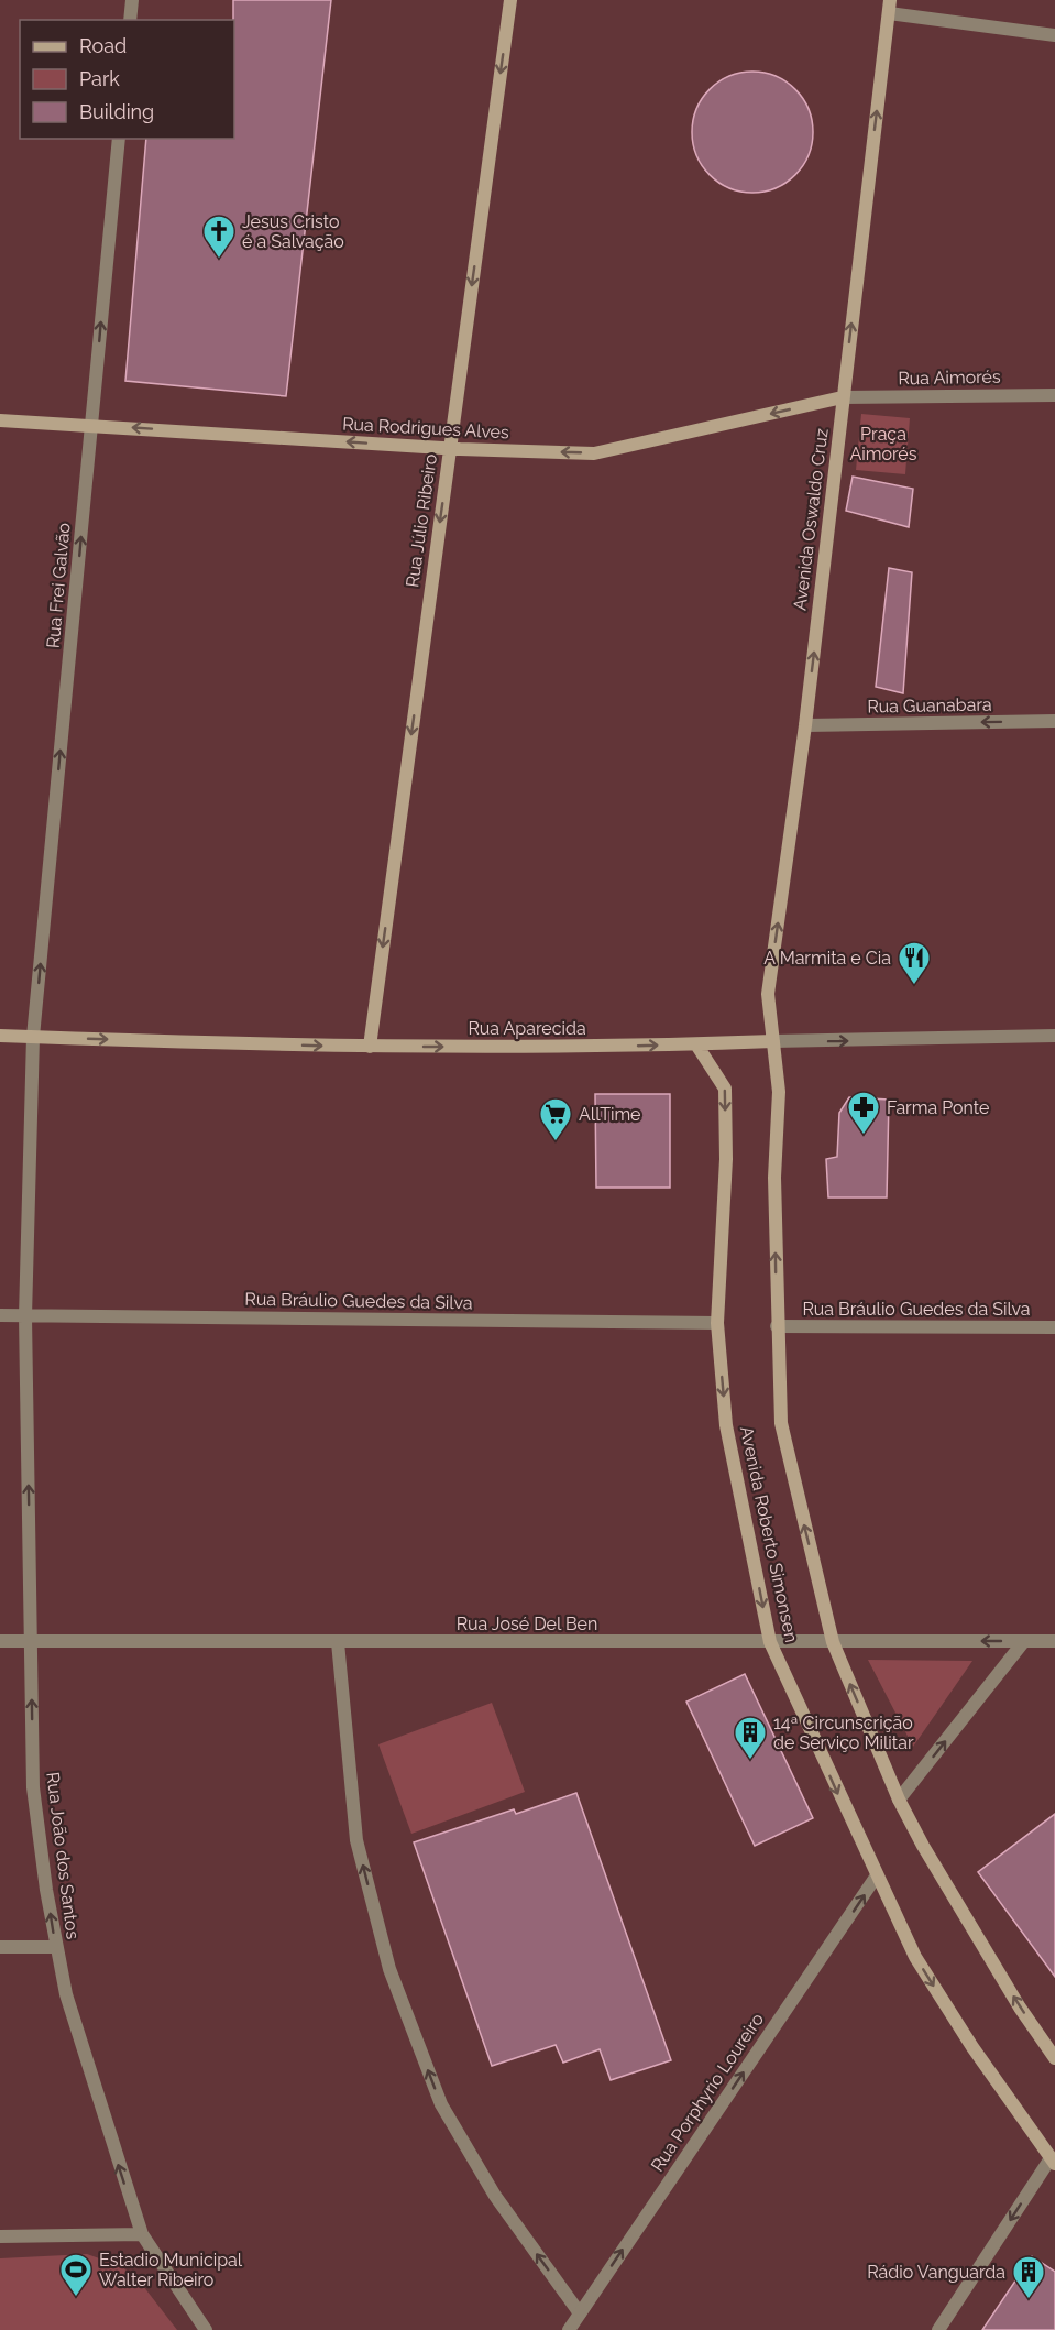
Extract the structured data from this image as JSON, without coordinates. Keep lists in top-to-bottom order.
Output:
{
  "streets": {
    "main road": [
      "Rua Rodrigues Alves",
      "Avenida Oswaldo Cruz",
      "Rua Júlio Ribeiro",
      "Rua Aparecida",
      "Avenida Roberto Simonsen"
    ],
    "street": [
      "Rua Aimorés",
      "Rua Frei Galvão",
      "Rua Guanabara",
      "Rua Bráulio Guedes da Silva",
      "Rua José Del Ben",
      "Rua João dos Santos",
      "Rua Porphyrio Loureiro"
    ]
  },
  "crossings": [
    ["Rua Aimorés", "Rua Rodrigues Alves"],
    ["Rua Aimorés", "Avenida Oswaldo Cruz"],
    ["Rua Rodrigues Alves", "Avenida Oswaldo Cruz"],
    ["Rua Rodrigues Alves", "Rua Júlio Ribeiro"],
    ["Rua Rodrigues Alves", "Rua Frei Galvão"],
    ["Avenida Oswaldo Cruz", "Rua Guanabara"],
    ["Avenida Oswaldo Cruz", "Rua Aparecida"],
    ["Avenida Oswaldo Cruz", "Avenida Roberto Simonsen"],
    ["Rua Júlio Ribeiro", "Rua Aparecida"],
    ["Rua Frei Galvão", "Rua Aparecida"],
    ["Rua Frei Galvão", "Rua João dos Santos"],
    ["Rua Aparecida", "Avenida Roberto Simonsen"],
    ["Rua Aparecida", "Rua João dos Santos"],
    ["Rua Bráulio Guedes da Silva", "Avenida Roberto Simonsen"],
    ["Rua Bráulio Guedes da Silva", "Rua João dos Santos"],
    ["Avenida Roberto Simonsen", "Rua José Del Ben"],
    ["Avenida Roberto Simonsen", "Rua Porphyrio Loureiro"],
    ["Rua José Del Ben", "Rua João dos Santos"]
  ],
  "one_way": [
    "Rua Rodrigues Alves",
    "Avenida Oswaldo Cruz",
    "Rua Júlio Ribeiro",
    "Rua Frei Galvão",
    "Rua Guanabara",
    "Rua Aparecida",
    "Rua João dos Santos",
    "Rua Porphyrio Loureiro"
  ],
  "parks": ["Praça Aimorés"],
  "places": {
    "church": ["Jesus Cristo é a Salvação"],
    "restaurant": ["A Marmita e Cia"],
    "pharmacy": ["Farma Ponte"],
    "supermarket": ["AllTime"],
    "building": ["14ª Circunscrição de Serviço Militar", "Rádio Vanguarda"],
    "sports": ["Estadio Municipal Walter Ribeiro"]
  },
  "legend": ["Road", "Park", "Building"]
}
